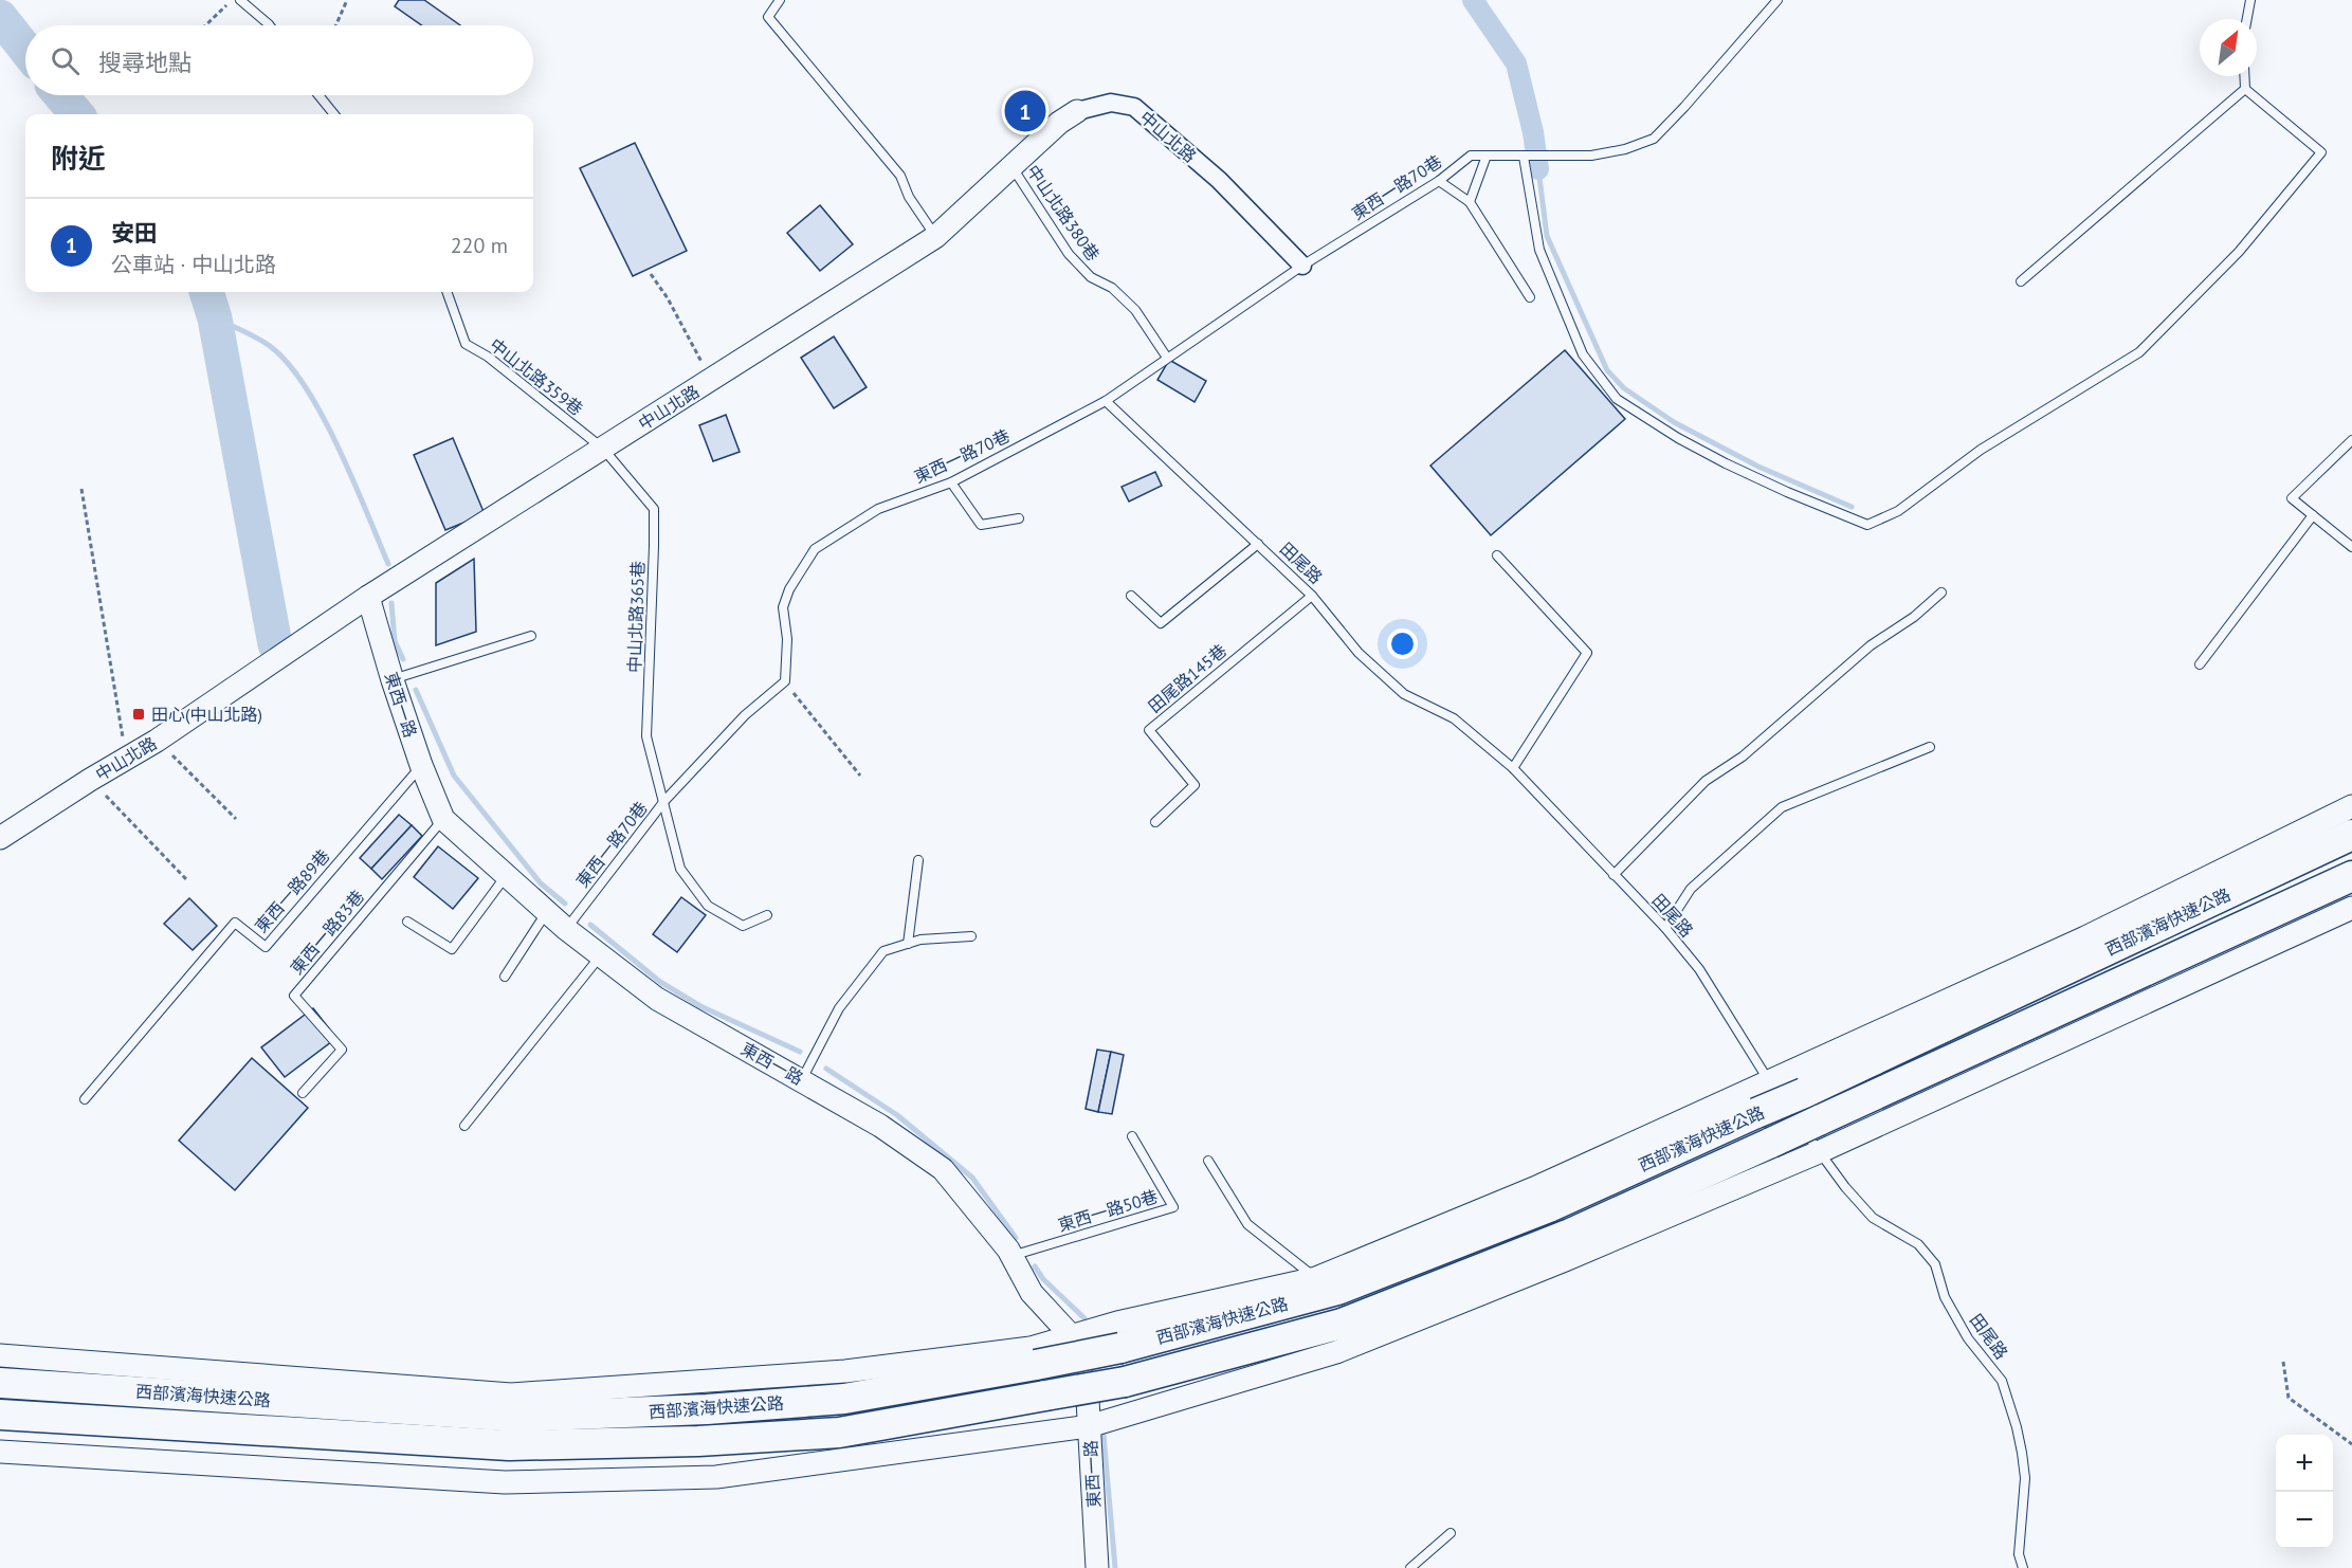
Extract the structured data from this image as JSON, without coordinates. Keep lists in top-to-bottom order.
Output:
{
  "streets": {
    "highway": ["西部濱海快速公路"],
    "street": ["中山北路", "東西一路"],
    "lane": [
      "東西一路70巷",
      "中山北路380巷",
      "中山北路359巷",
      "田尾路",
      "中山北路365巷",
      "田尾路145巷",
      "東西一路89巷",
      "東西一路83巷",
      "東西一路50巷"
    ]
  },
  "crossings": [
    ["中山北路", "東西一路70巷"],
    ["中山北路", "中山北路380巷"],
    ["中山北路", "中山北路359巷"],
    ["中山北路", "中山北路365巷"],
    ["中山北路", "東西一路"],
    ["東西一路70巷", "中山北路380巷"],
    ["東西一路70巷", "田尾路"],
    ["東西一路70巷", "中山北路365巷"],
    ["東西一路70巷", "東西一路"],
    ["中山北路359巷", "中山北路365巷"],
    ["田尾路", "田尾路145巷"],
    ["田尾路", "西部濱海快速公路"],
    ["東西一路", "東西一路89巷"],
    ["東西一路", "東西一路83巷"],
    ["東西一路", "東西一路50巷"]
  ],
  "places": {
    "transit": ["田心(中山北路)"]
  },
  "north": "top right",
  "page": {
    "search": "搜尋地點",
    "pins": "1",
    "heading": "附近",
    "list": [
      {
        "mark": "1",
        "name": "安田",
        "note": "公車站 · 中山北路",
        "value": "220 m"
      }
    ],
    "map_buttons": ["+", "−"]
  }
}
